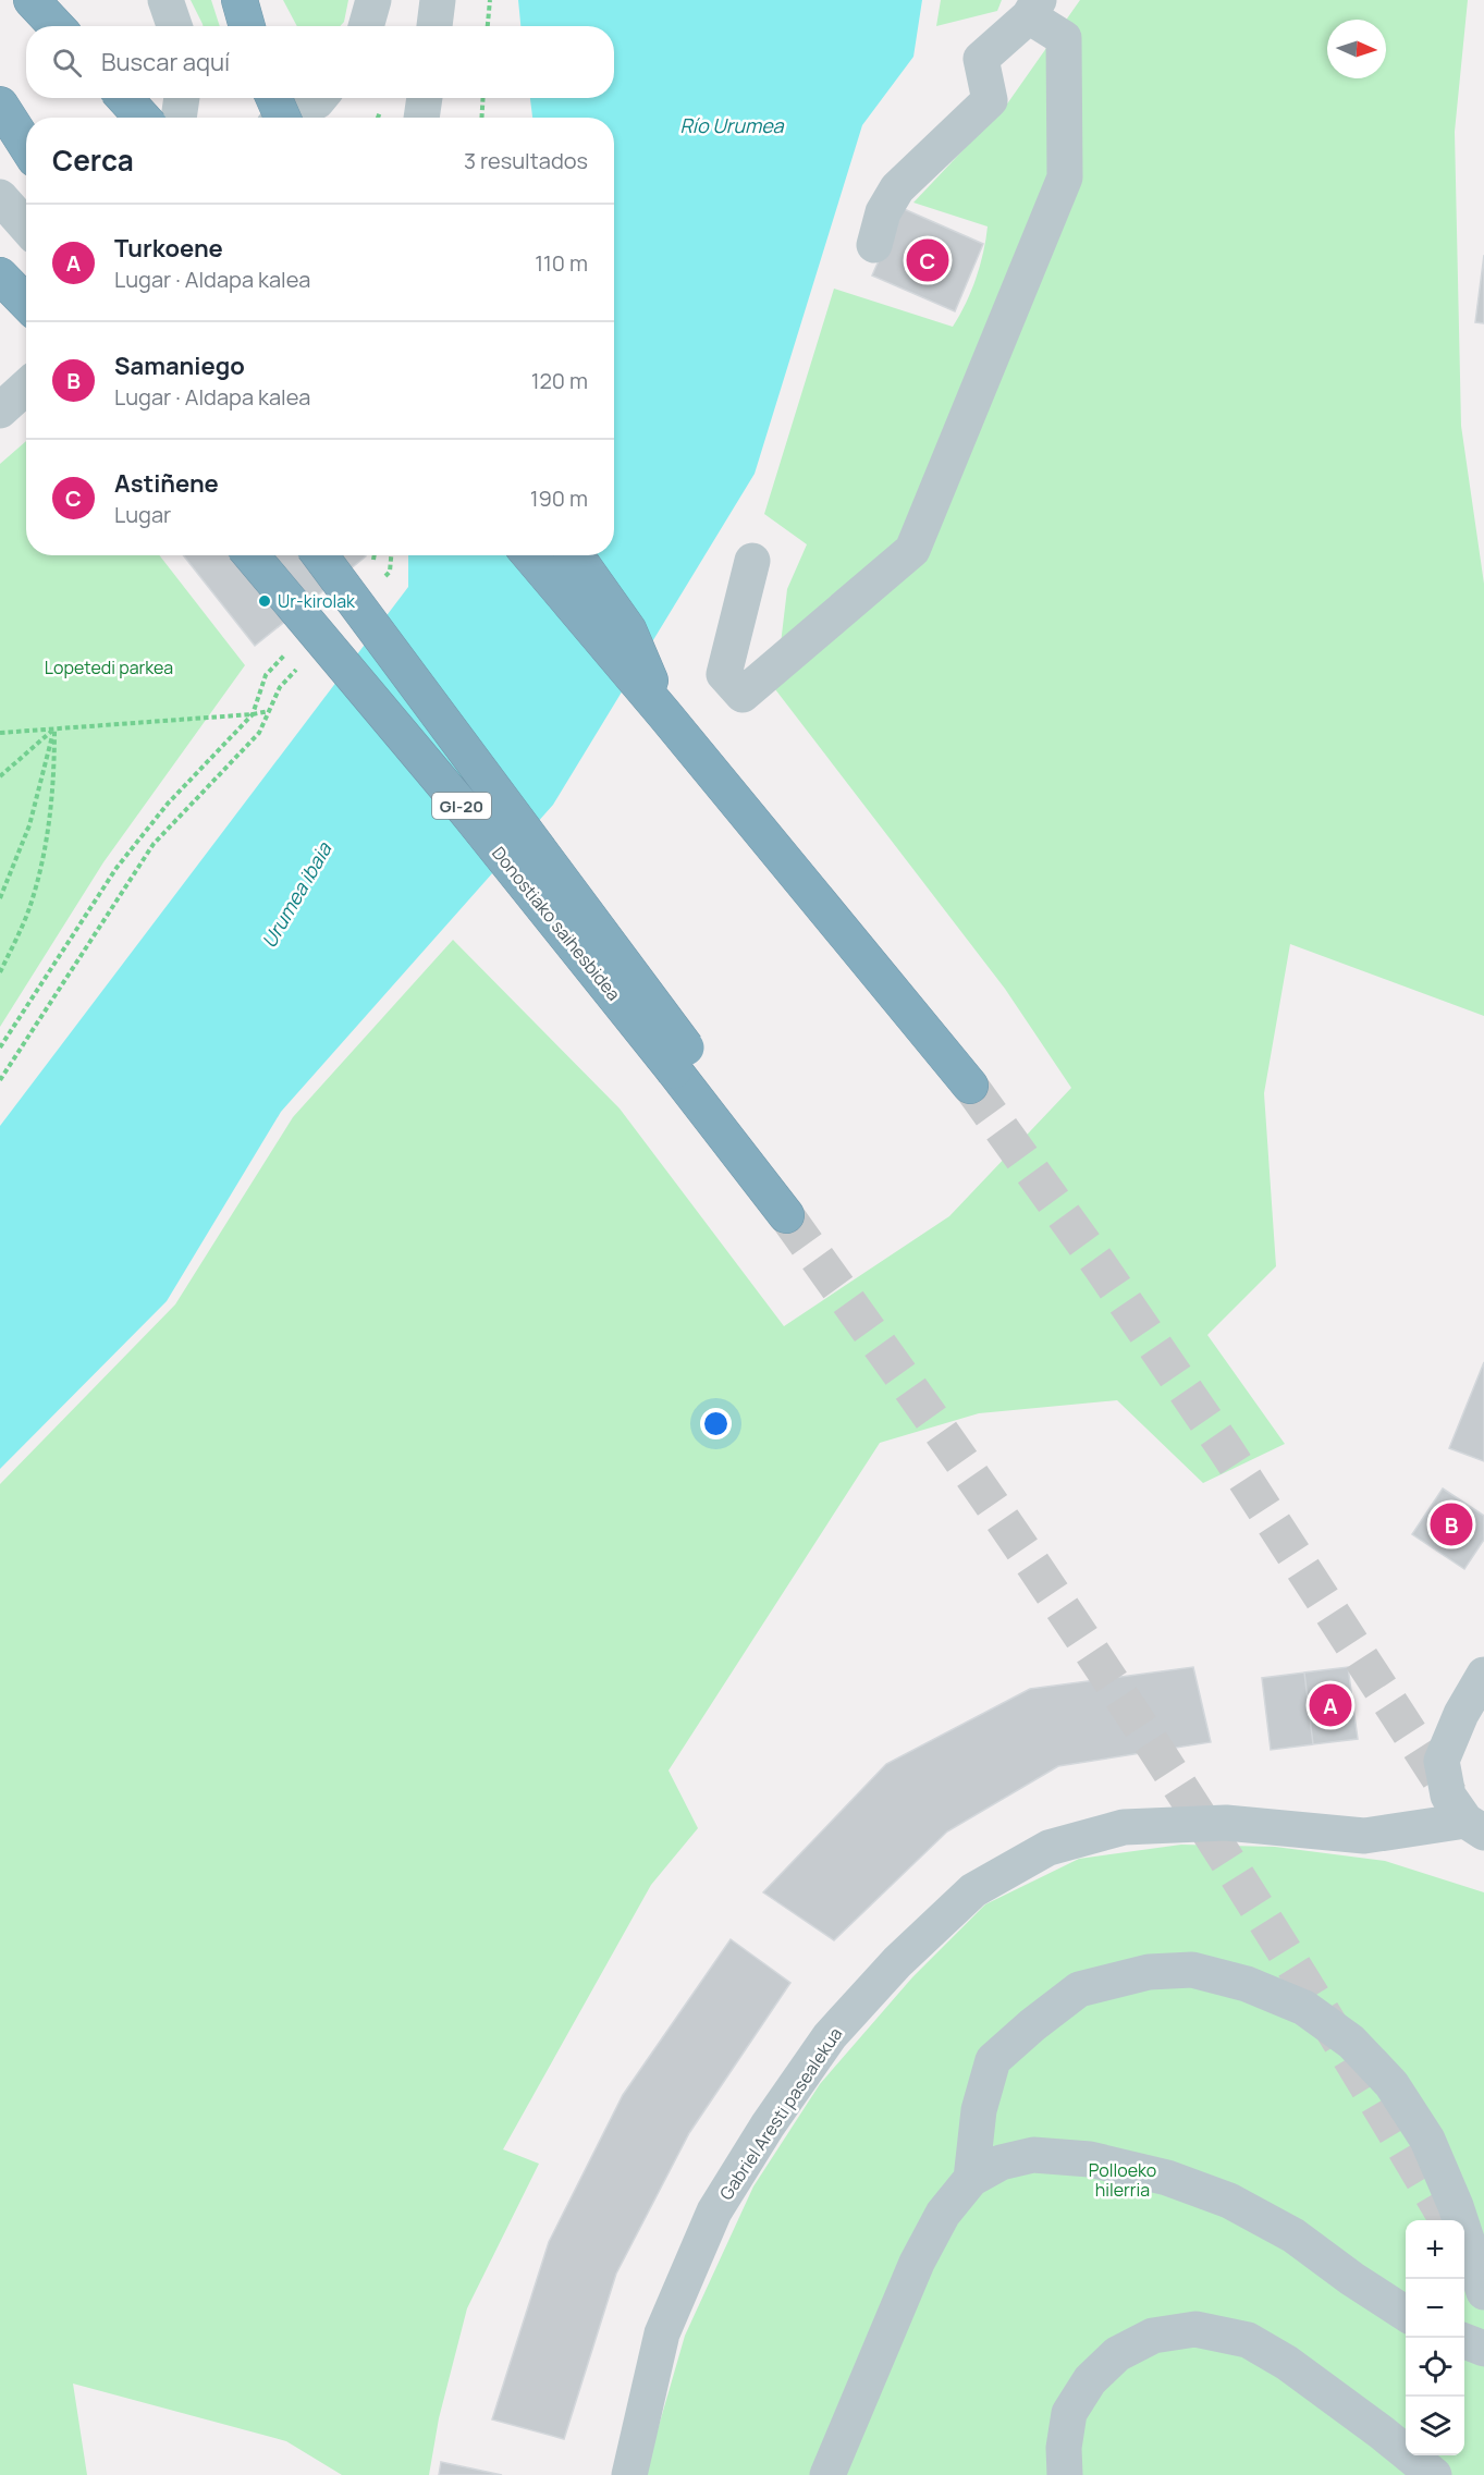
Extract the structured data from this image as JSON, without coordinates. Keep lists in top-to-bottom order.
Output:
{
  "streets": {
    "highway": ["GI-20", "Donostiako saihesbidea"],
    "street": ["Gabriel Aresti pasealekua"]
  },
  "water": ["Río Urumea", "Urumea ibaia"],
  "parks": ["Lopetedi parkea", "Polloeko hilerria"],
  "places": ["Ur-kirolak"],
  "north": "right",
  "page": {
    "search": "Buscar aquí",
    "heading": ["Cerca", "3 resultados"],
    "list": [
      {
        "mark": "A",
        "name": "Turkoene",
        "note": "Lugar · Aldapa kalea",
        "value": "110 m"
      },
      {
        "mark": "B",
        "name": "Samaniego",
        "note": "Lugar · Aldapa kalea",
        "value": "120 m"
      },
      {
        "mark": "C",
        "name": "Astiñene",
        "note": "Lugar",
        "value": "190 m"
      }
    ],
    "pins": ["C", "B", "A"],
    "map_buttons": ["+", "−"]
  }
}
